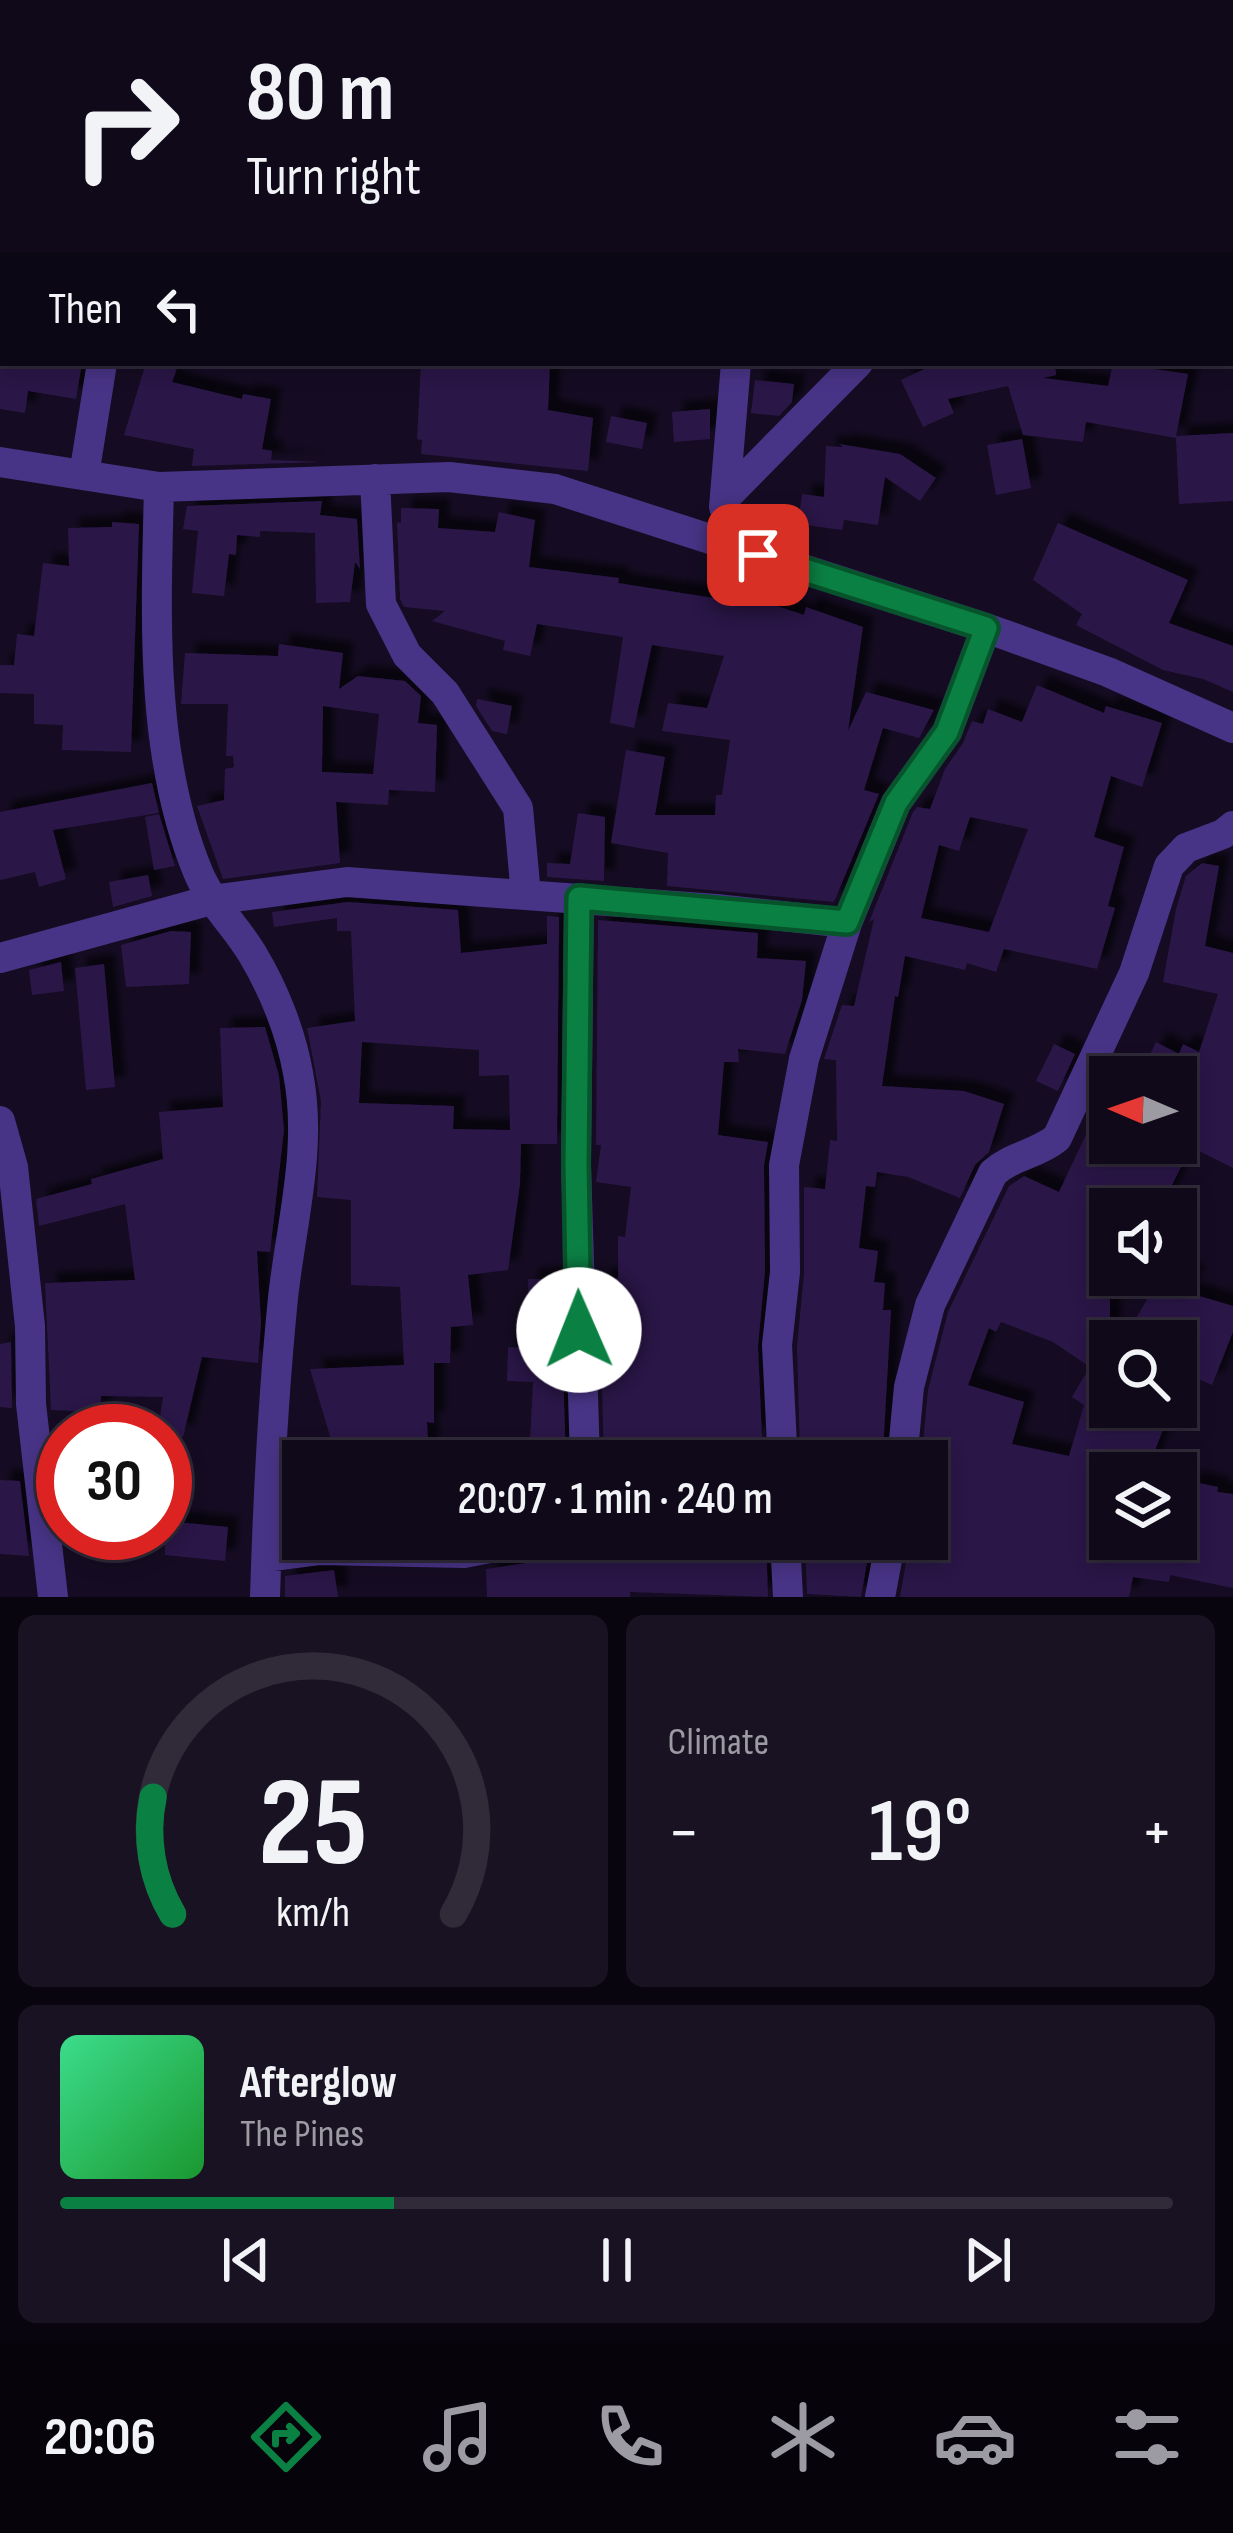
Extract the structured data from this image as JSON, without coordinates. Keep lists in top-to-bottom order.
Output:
{
  "north": "left",
  "page": {
    "turn": ["80 m", "Turn right"],
    "then": "Then",
    "limit": "30",
    "trip": "20:07 · 1 min · 240 m",
    "tile": "Climate",
    "heat": ["−", "19°", "+"],
    "song": ["Afterglow", "The Pines"],
    "tabs": "20:06",
    "gauge": ["25", "km/h"]
  }
}
